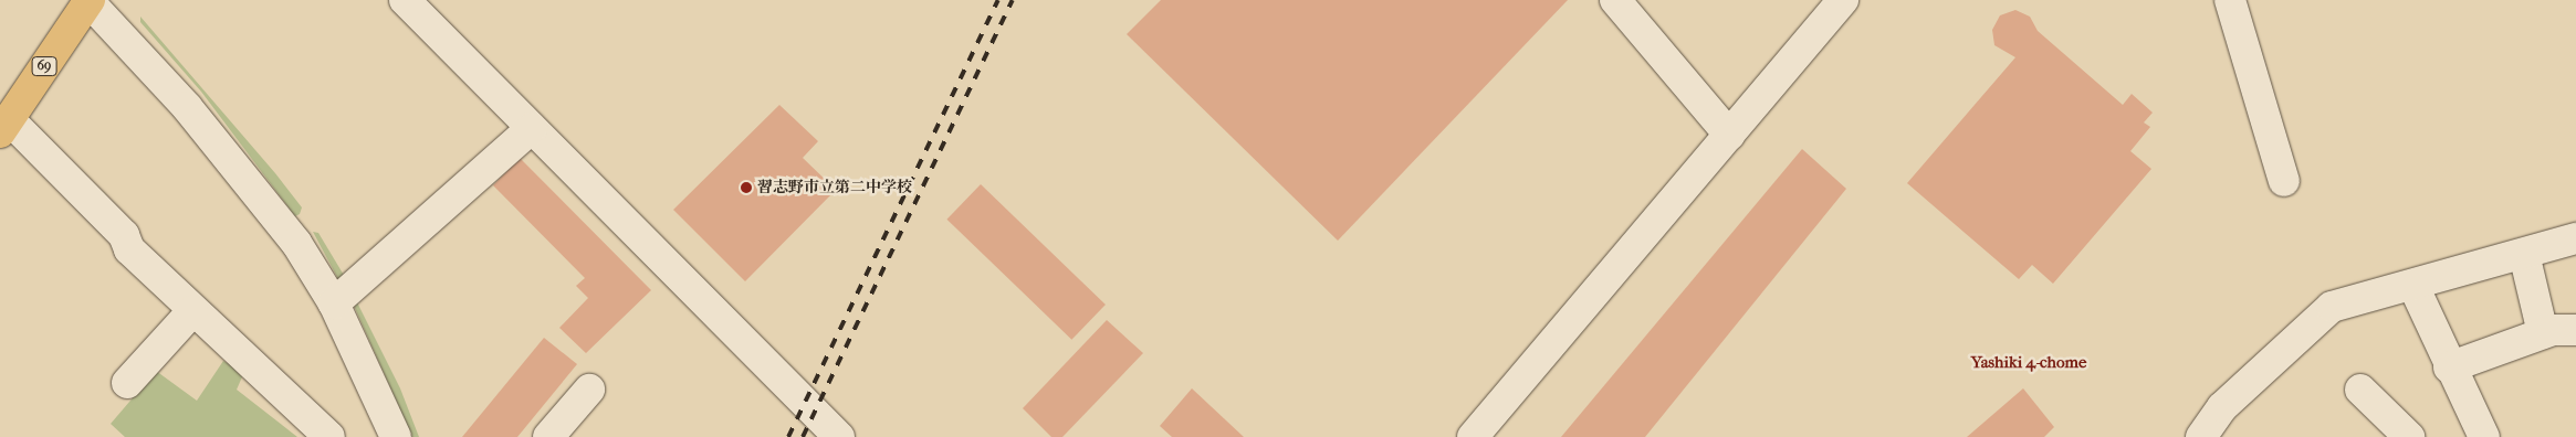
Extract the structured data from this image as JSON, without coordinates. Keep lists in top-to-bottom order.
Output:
{
  "streets": {
    "main road": ["69"]
  },
  "districts": ["Yashiki 4-chome"],
  "places": ["習志野市立第二中学校"]
}
